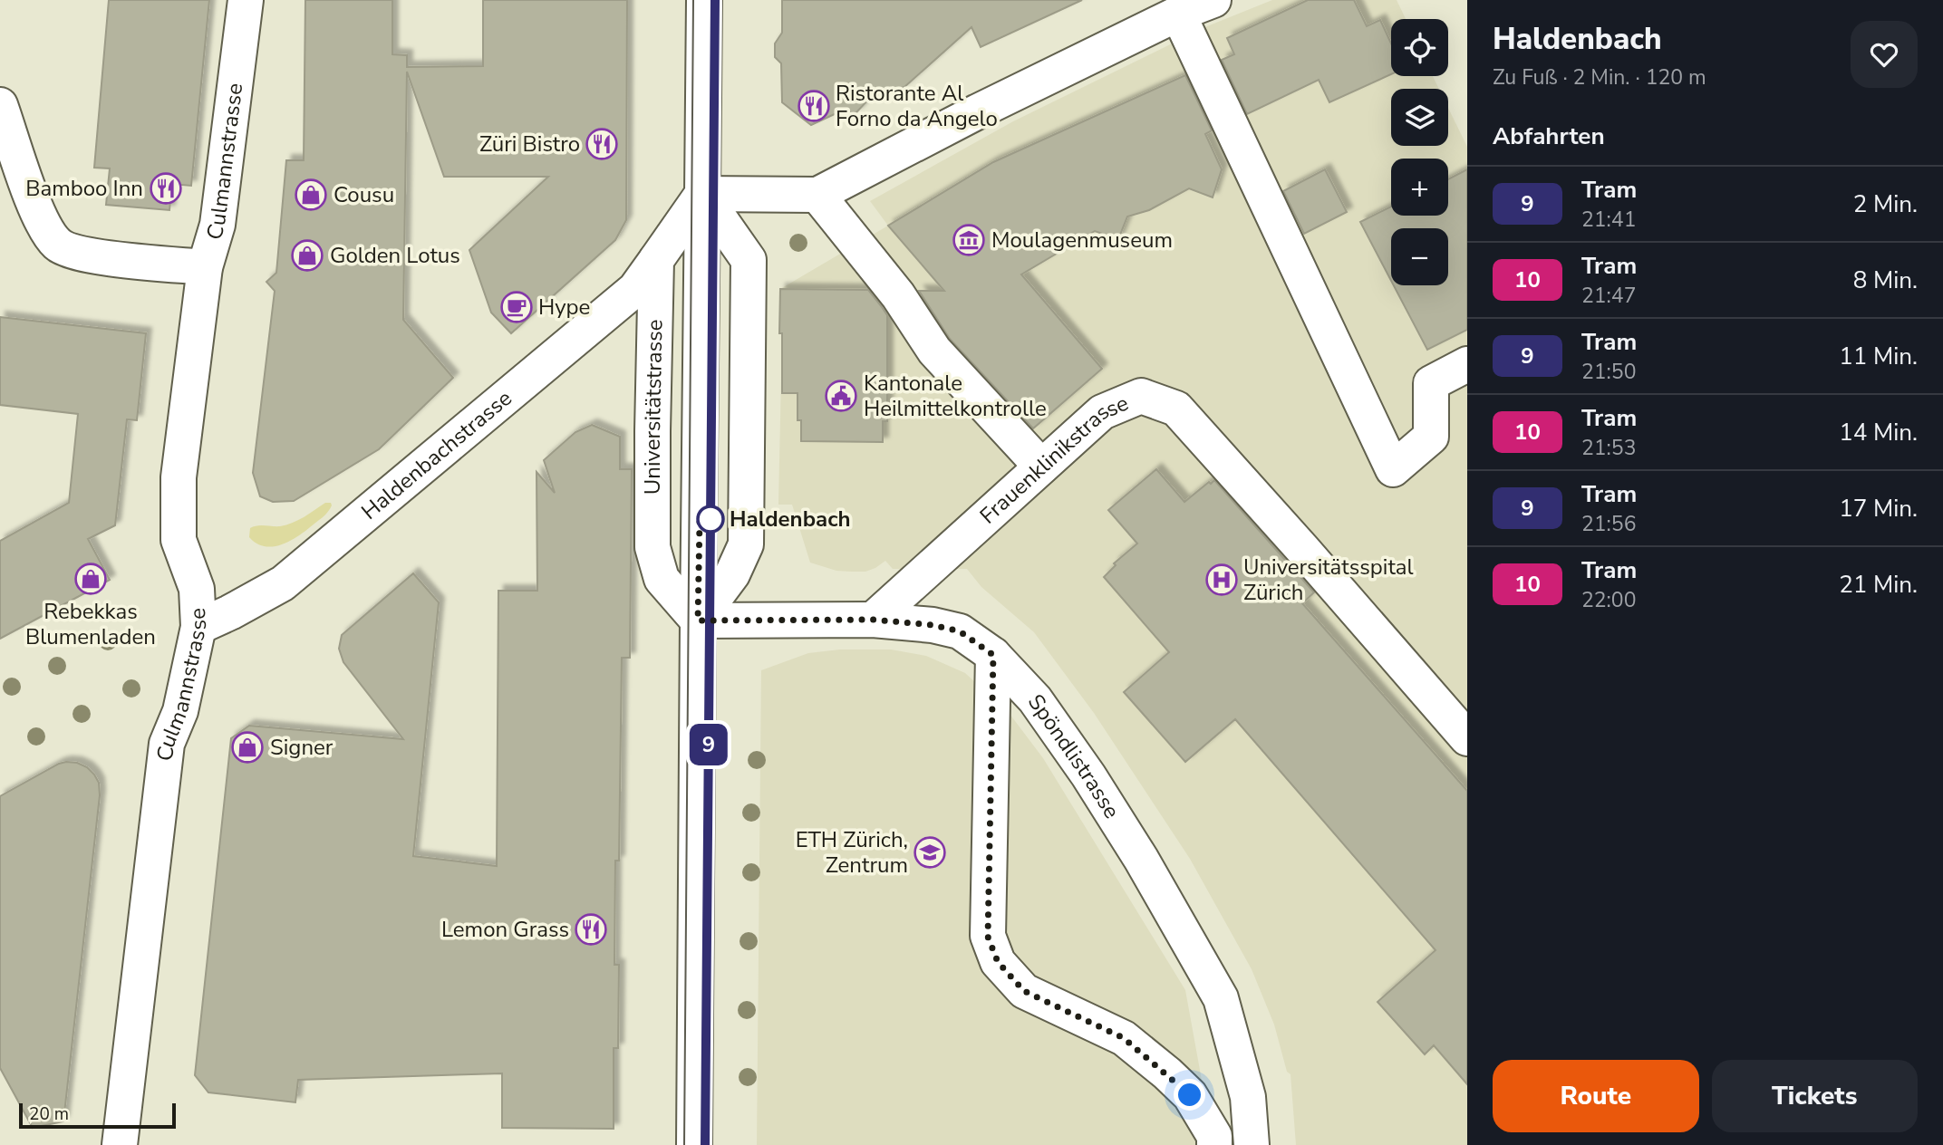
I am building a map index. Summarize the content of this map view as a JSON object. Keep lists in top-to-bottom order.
{
  "streets": {
    "street": [
      "Culmannstrasse",
      "Universitätstrasse",
      "Haldenbachstrasse",
      "Frauenklinikstrasse",
      "Spöndlistrasse"
    ]
  },
  "crossings": [
    ["Culmannstrasse", "Haldenbachstrasse"],
    ["Universitätstrasse", "Haldenbachstrasse"],
    ["Universitätstrasse", "Spöndlistrasse"],
    ["Frauenklinikstrasse", "Spöndlistrasse"]
  ],
  "places": {
    "restaurant": [
      "Ristorante Al Forno da Angelo",
      "Züri Bistro",
      "Bamboo Inn",
      "Lemon Grass"
    ],
    "shop": [
      "Cousu",
      "Golden Lotus",
      "Rebekkas Blumenladen",
      "Signer"
    ],
    "museum": ["Moulagenmuseum"],
    "cafe": ["Hype"],
    "public building": ["Kantonale Heilmittelkontrolle"],
    "other": ["Haldenbach"],
    "hospital": ["Universitätsspital Zürich"],
    "school or university": ["ETH Zürich, Zentrum"]
  },
  "lines": ["tram line 9"],
  "scale_bar": "20 m",
  "page": {
    "on_map": "9",
    "heading": [
      ["Haldenbach", "Zu Fuß · 2 Min. · 120 m"],
      "Abfahrten"
    ],
    "map_buttons": ["+", "−"],
    "list": [
      {
        "mark": "9",
        "name": "Tram",
        "note": "21:41",
        "value": "2 Min."
      },
      {
        "mark": "10",
        "name": "Tram",
        "note": "21:47",
        "value": "8 Min."
      },
      {
        "mark": "9",
        "name": "Tram",
        "note": "21:50",
        "value": "11 Min."
      },
      {
        "mark": "10",
        "name": "Tram",
        "note": "21:53",
        "value": "14 Min."
      },
      {
        "mark": "9",
        "name": "Tram",
        "note": "21:56",
        "value": "17 Min."
      },
      {
        "mark": "10",
        "name": "Tram",
        "note": "22:00",
        "value": "21 Min."
      }
    ],
    "buttons": ["Route", "Tickets"],
    "scale": "20 m"
  }
}
